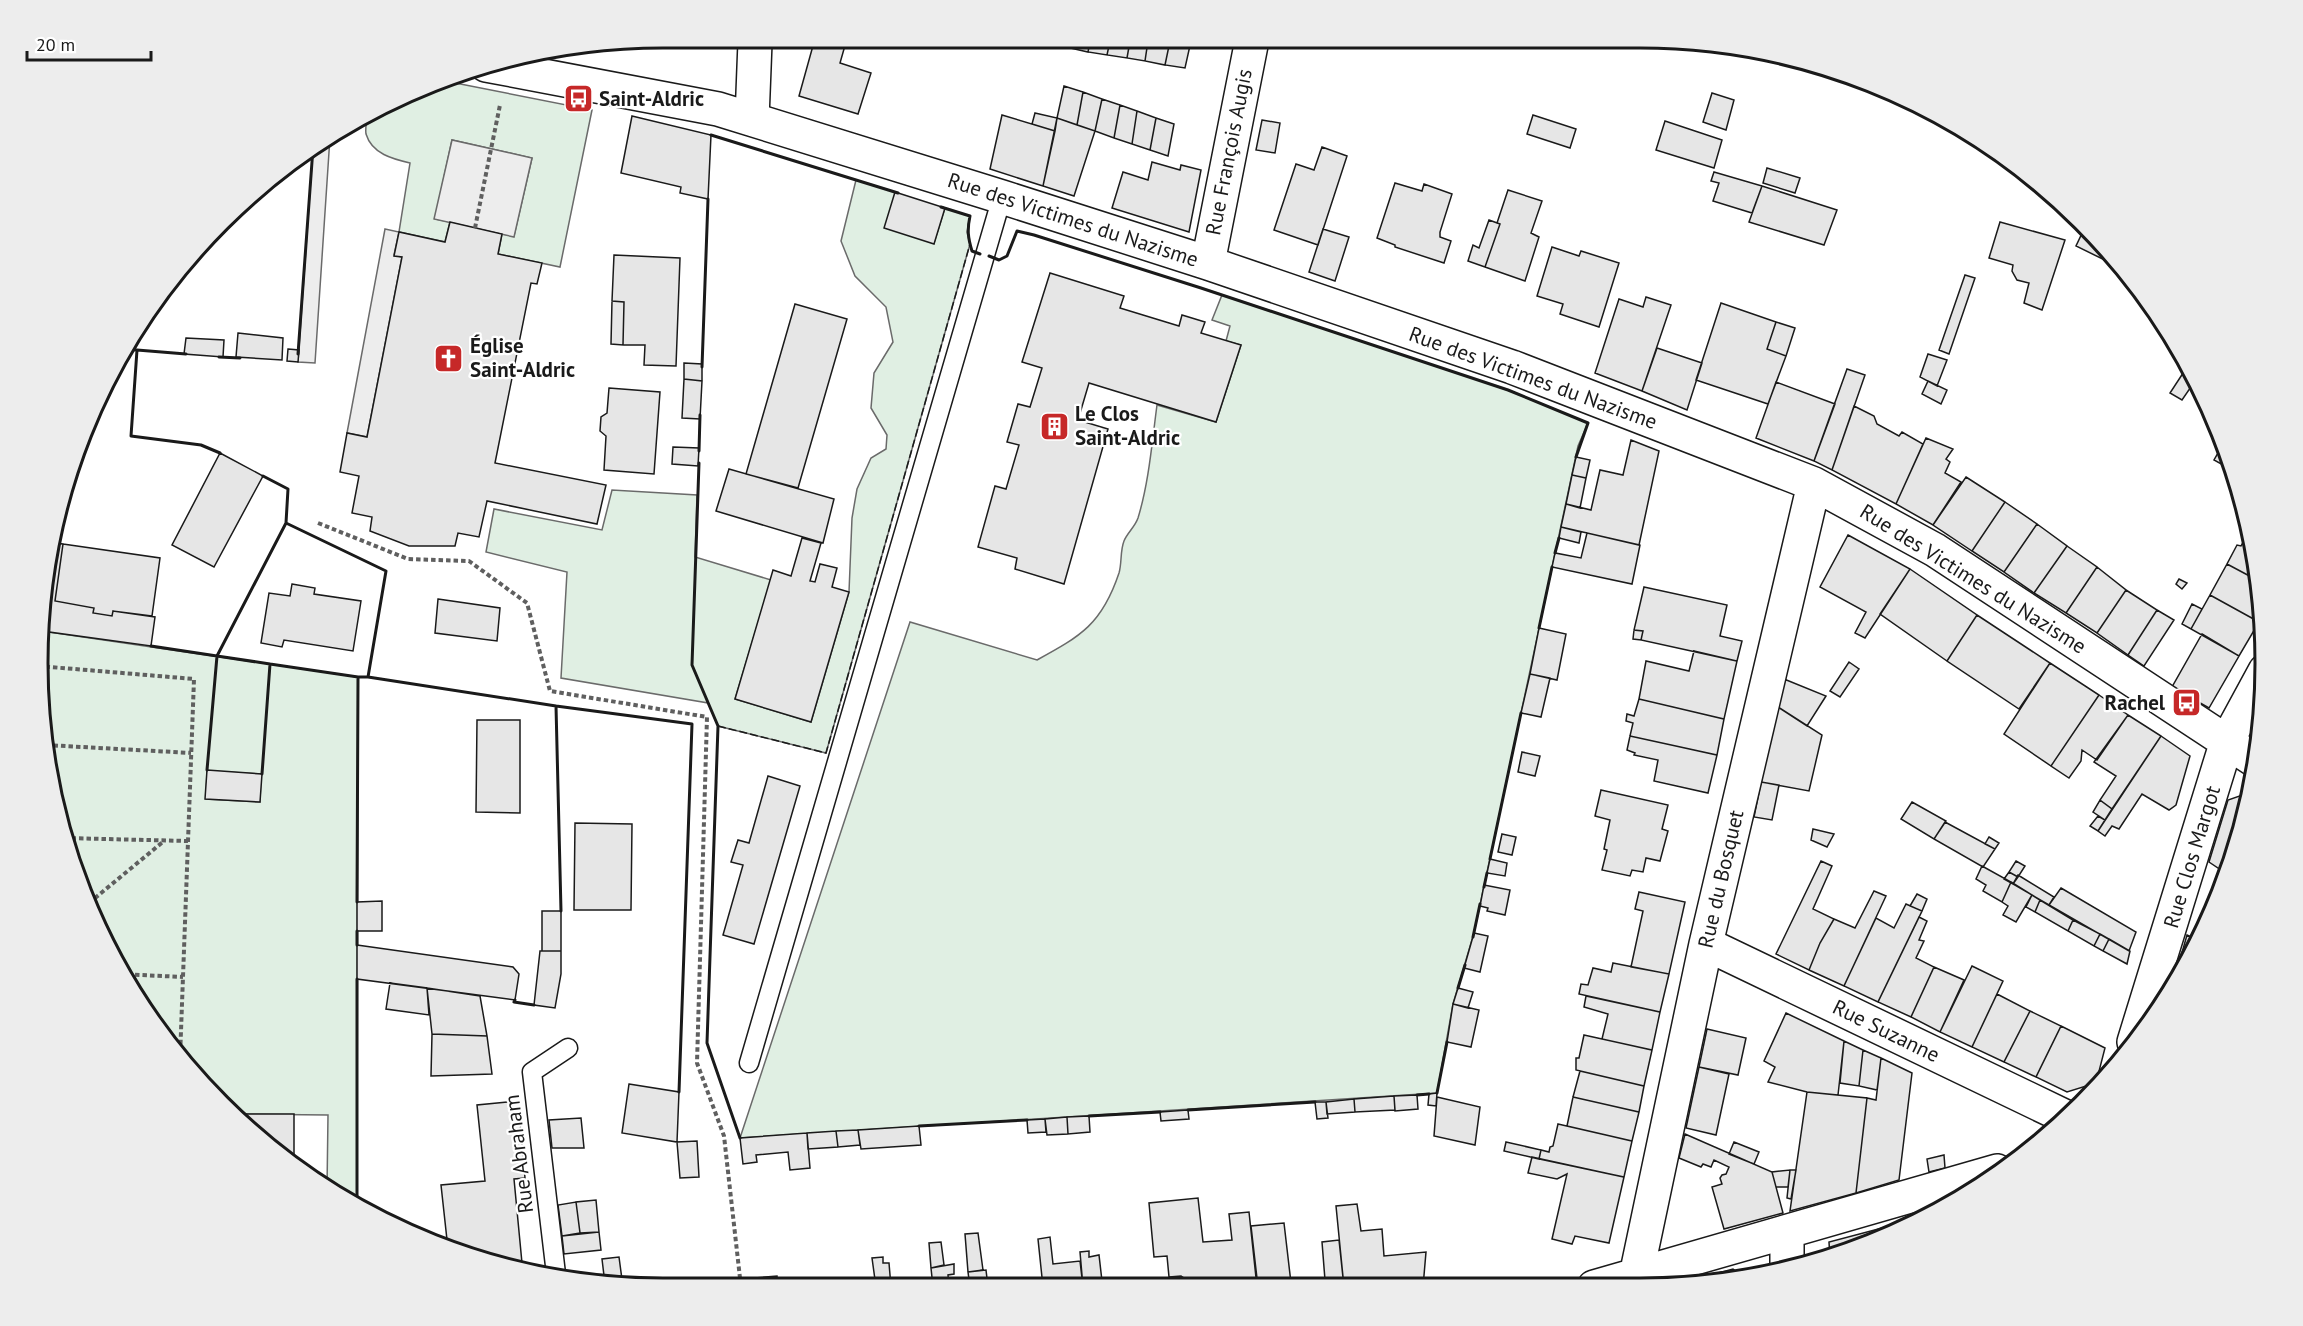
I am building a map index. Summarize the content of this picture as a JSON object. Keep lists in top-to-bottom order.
{
  "streets": {
    "street": [
      "Rue François Augis",
      "Rue des Victimes du Nazisme",
      "Rue Clos Margot",
      "Rue du Bosquet",
      "Rue Suzanne"
    ],
    "lane": ["Rue Abraham"]
  },
  "crossings": [
    ["Rue François Augis", "Rue des Victimes du Nazisme"],
    ["Rue des Victimes du Nazisme", "Rue Clos Margot"],
    ["Rue des Victimes du Nazisme", "Rue du Bosquet"],
    ["Rue du Bosquet", "Rue Suzanne"]
  ],
  "places": {
    "bus stop": ["Saint-Aldric", "Rachel"],
    "church": ["Église Saint-Aldric"],
    "building": ["Le Clos Saint-Aldric"]
  },
  "scale_bar": "20 m"
}
